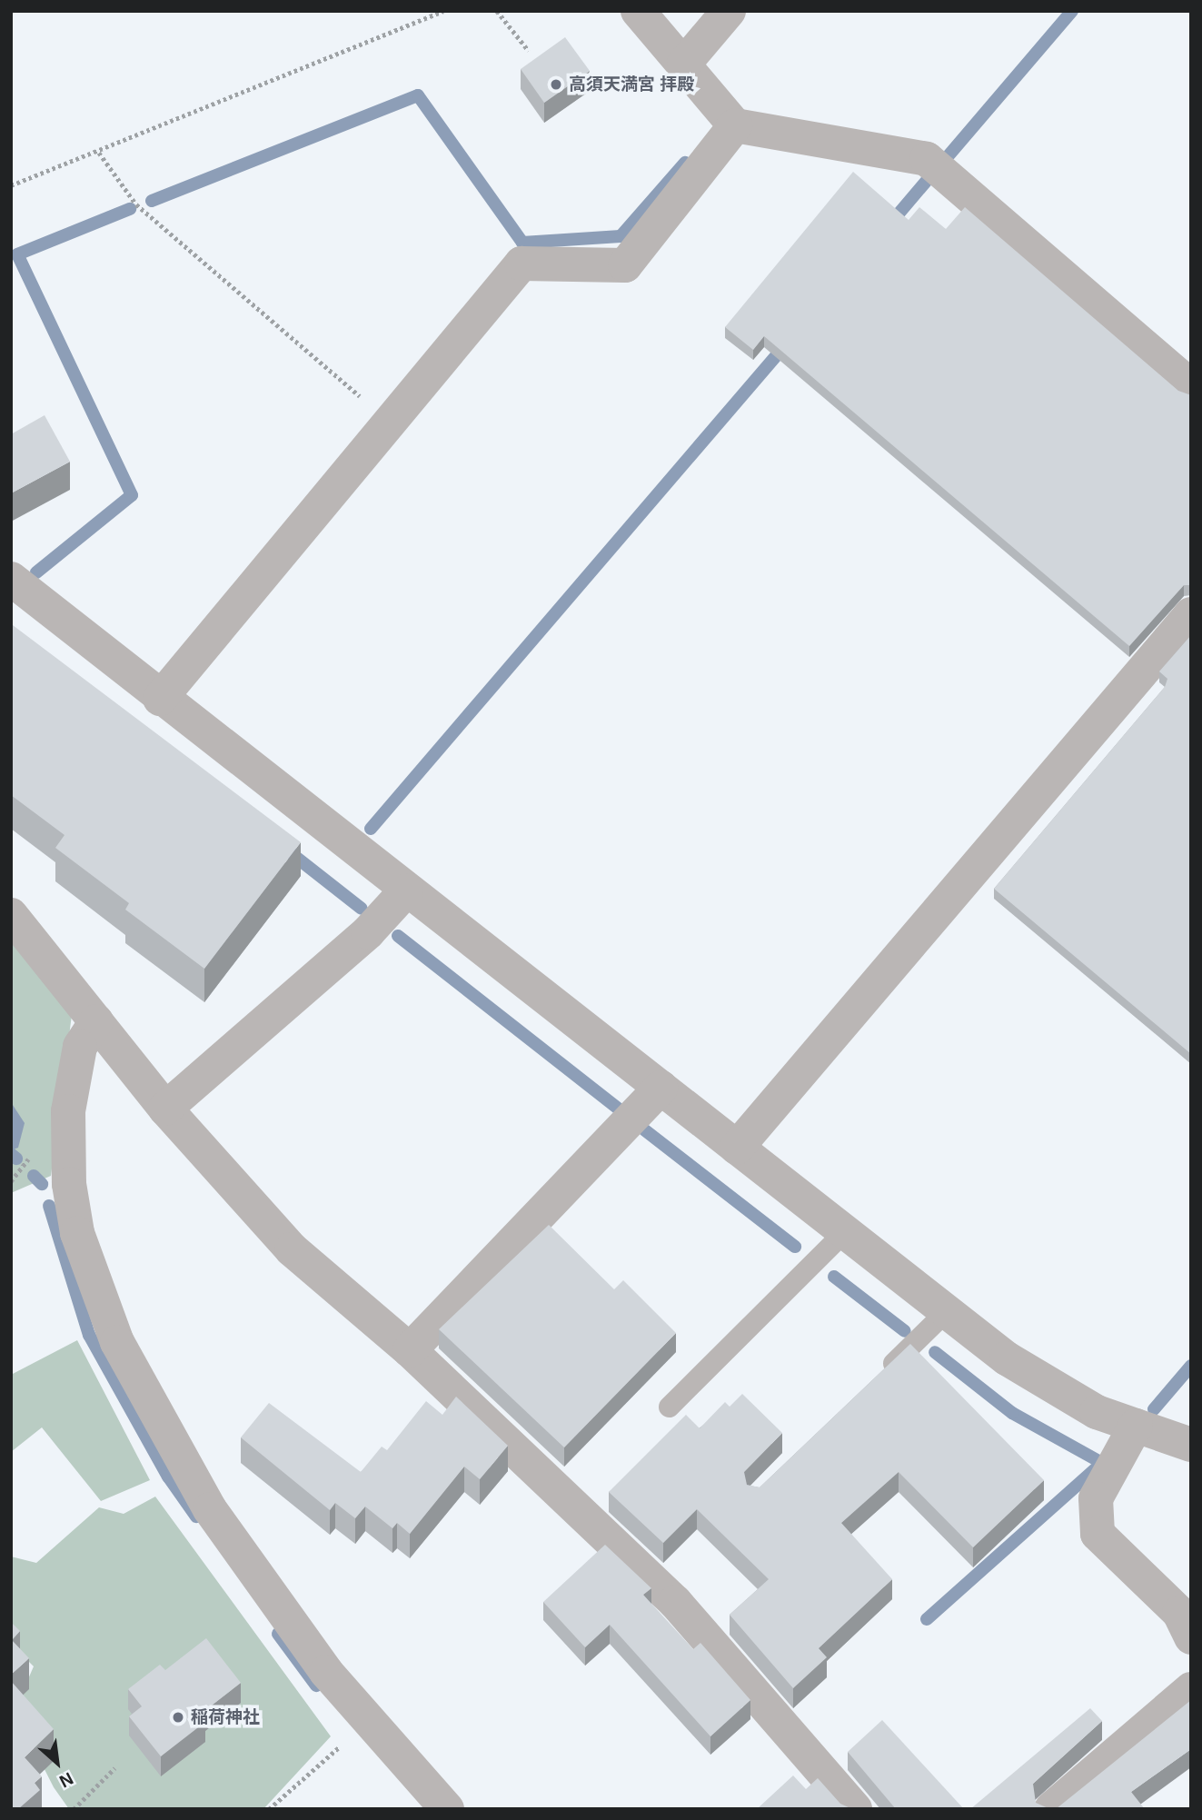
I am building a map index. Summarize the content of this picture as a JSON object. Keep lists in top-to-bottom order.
{
  "places": ["高須天満宮 拝殿", "稲荷神社"],
  "north": "bottom right"
}
